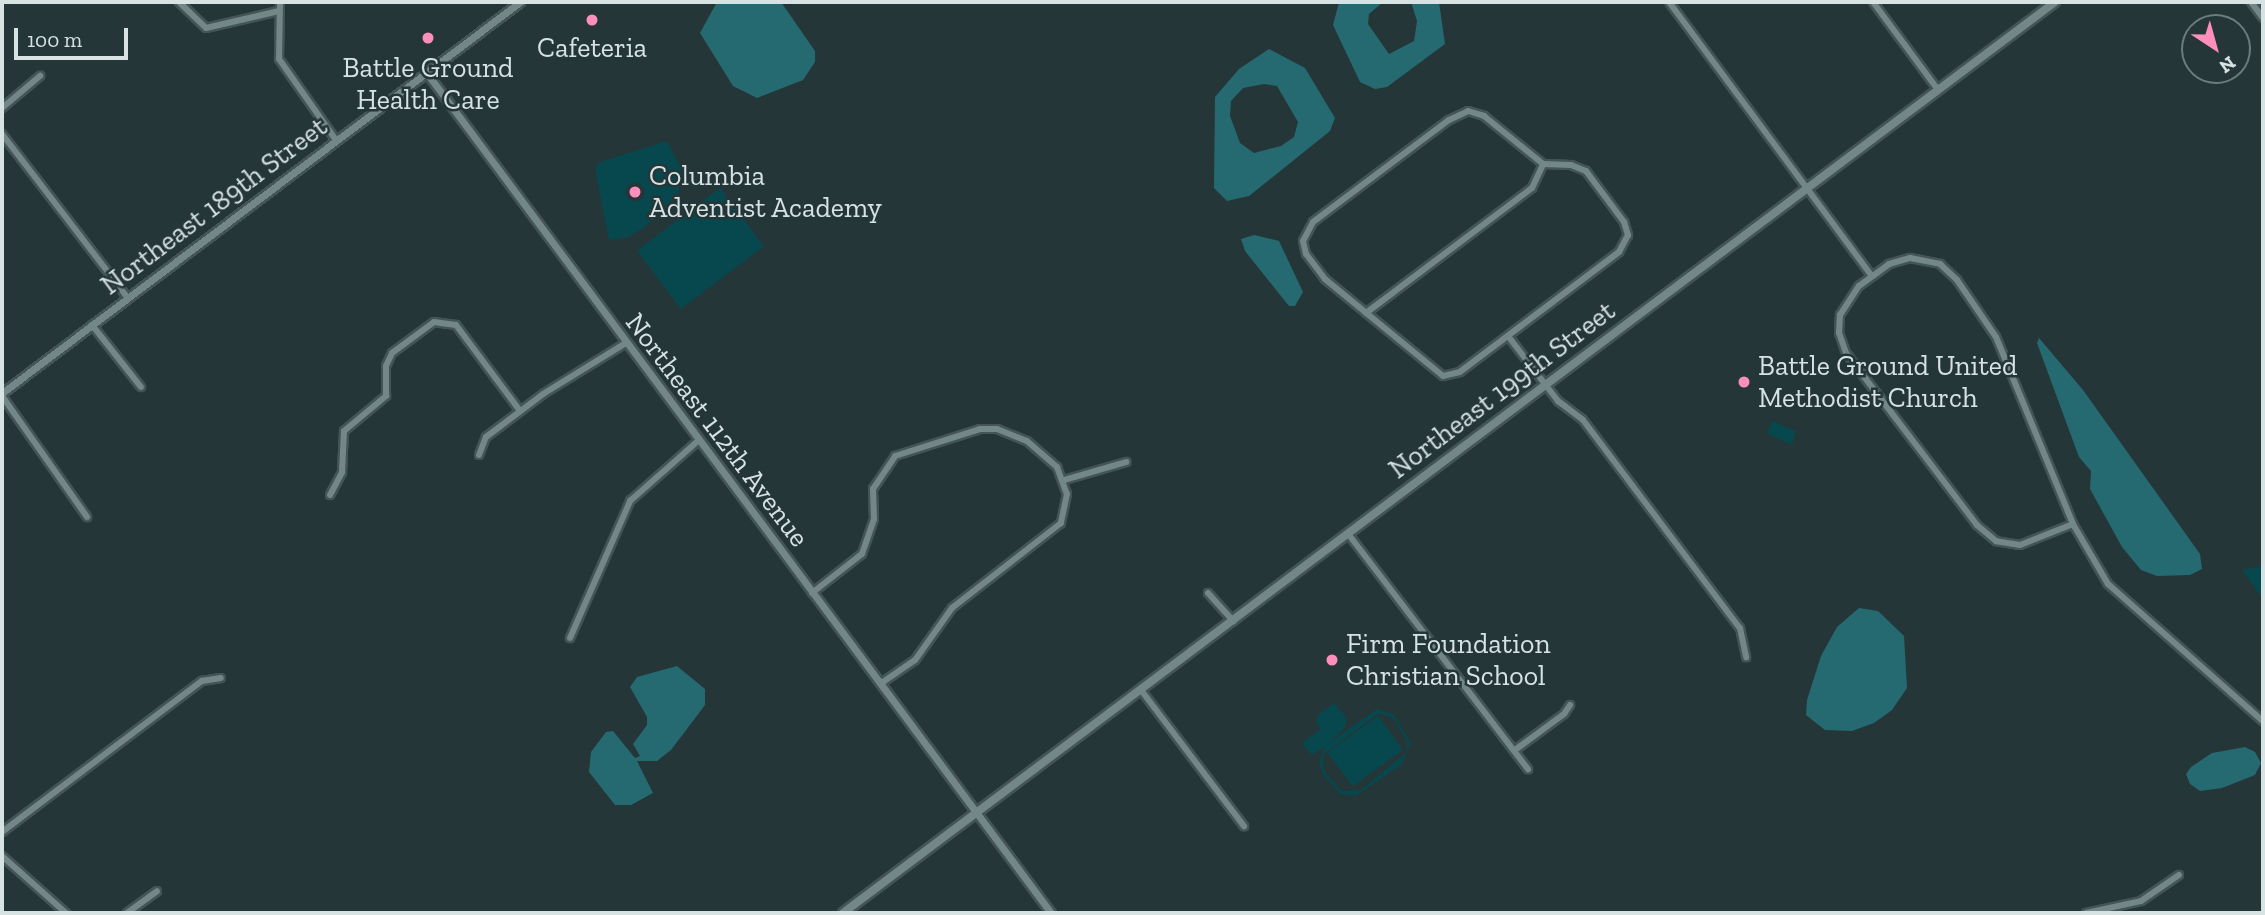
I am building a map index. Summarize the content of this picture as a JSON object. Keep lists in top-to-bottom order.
{
  "streets": {
    "main road": ["Northeast 199th Street"],
    "street": ["Northeast 189th Street", "Northeast 112th Avenue"]
  },
  "crossings": [
    ["Northeast 189th Street", "Northeast 112th Avenue"],
    ["Northeast 199th Street", "Northeast 112th Avenue"]
  ],
  "places": [
    "Cafeteria",
    "Battle Ground Health Care",
    "Columbia Adventist Academy",
    "Battle Ground United Methodist Church",
    "Firm Foundation Christian School"
  ],
  "scale_bar": "100 m",
  "north": "bottom right"
}
